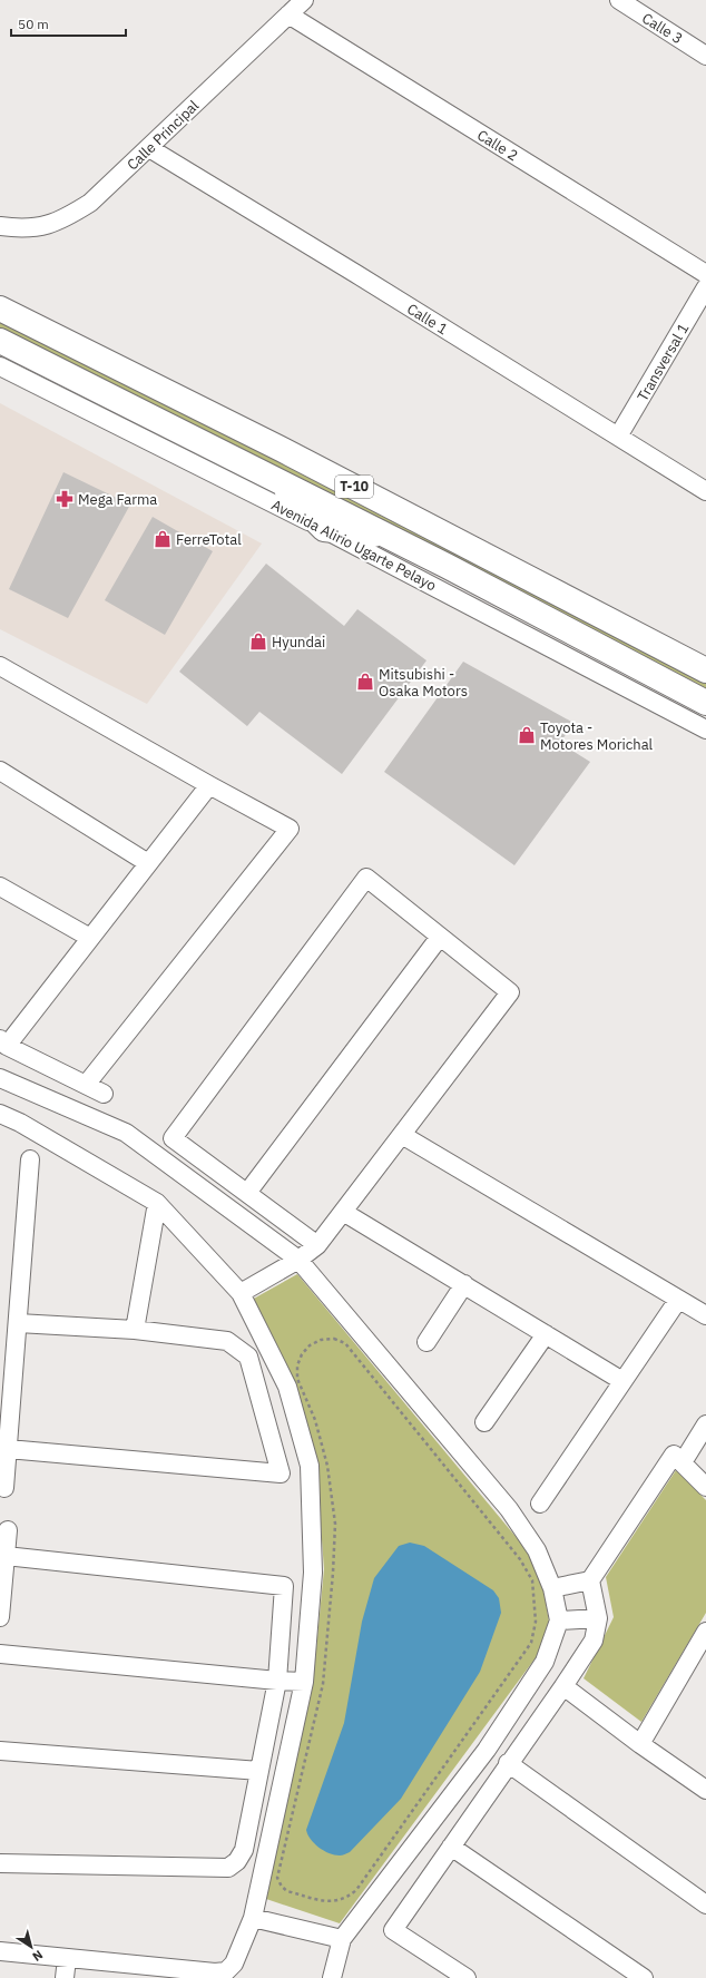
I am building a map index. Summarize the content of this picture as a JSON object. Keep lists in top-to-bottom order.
{
  "streets": {
    "highway": ["T-10", "Avenida Alirio Ugarte Pelayo"],
    "street": [
      "Calle 3",
      "Calle Principal",
      "Calle 2",
      "Calle 1",
      "Transversal 1"
    ]
  },
  "crossings": [
    ["Calle Principal", "Calle 2"],
    ["Calle Principal", "Calle 1"],
    ["Calle 1", "Transversal 1"]
  ],
  "places": {
    "pharmacy": ["Mega Farma"],
    "shop": [
      "FerreTotal",
      "Hyundai",
      "Mitsubishi - Osaka Motors",
      "Toyota - Motores Morichal"
    ]
  },
  "scale_bar": "50 m",
  "north": "bottom right"
}
